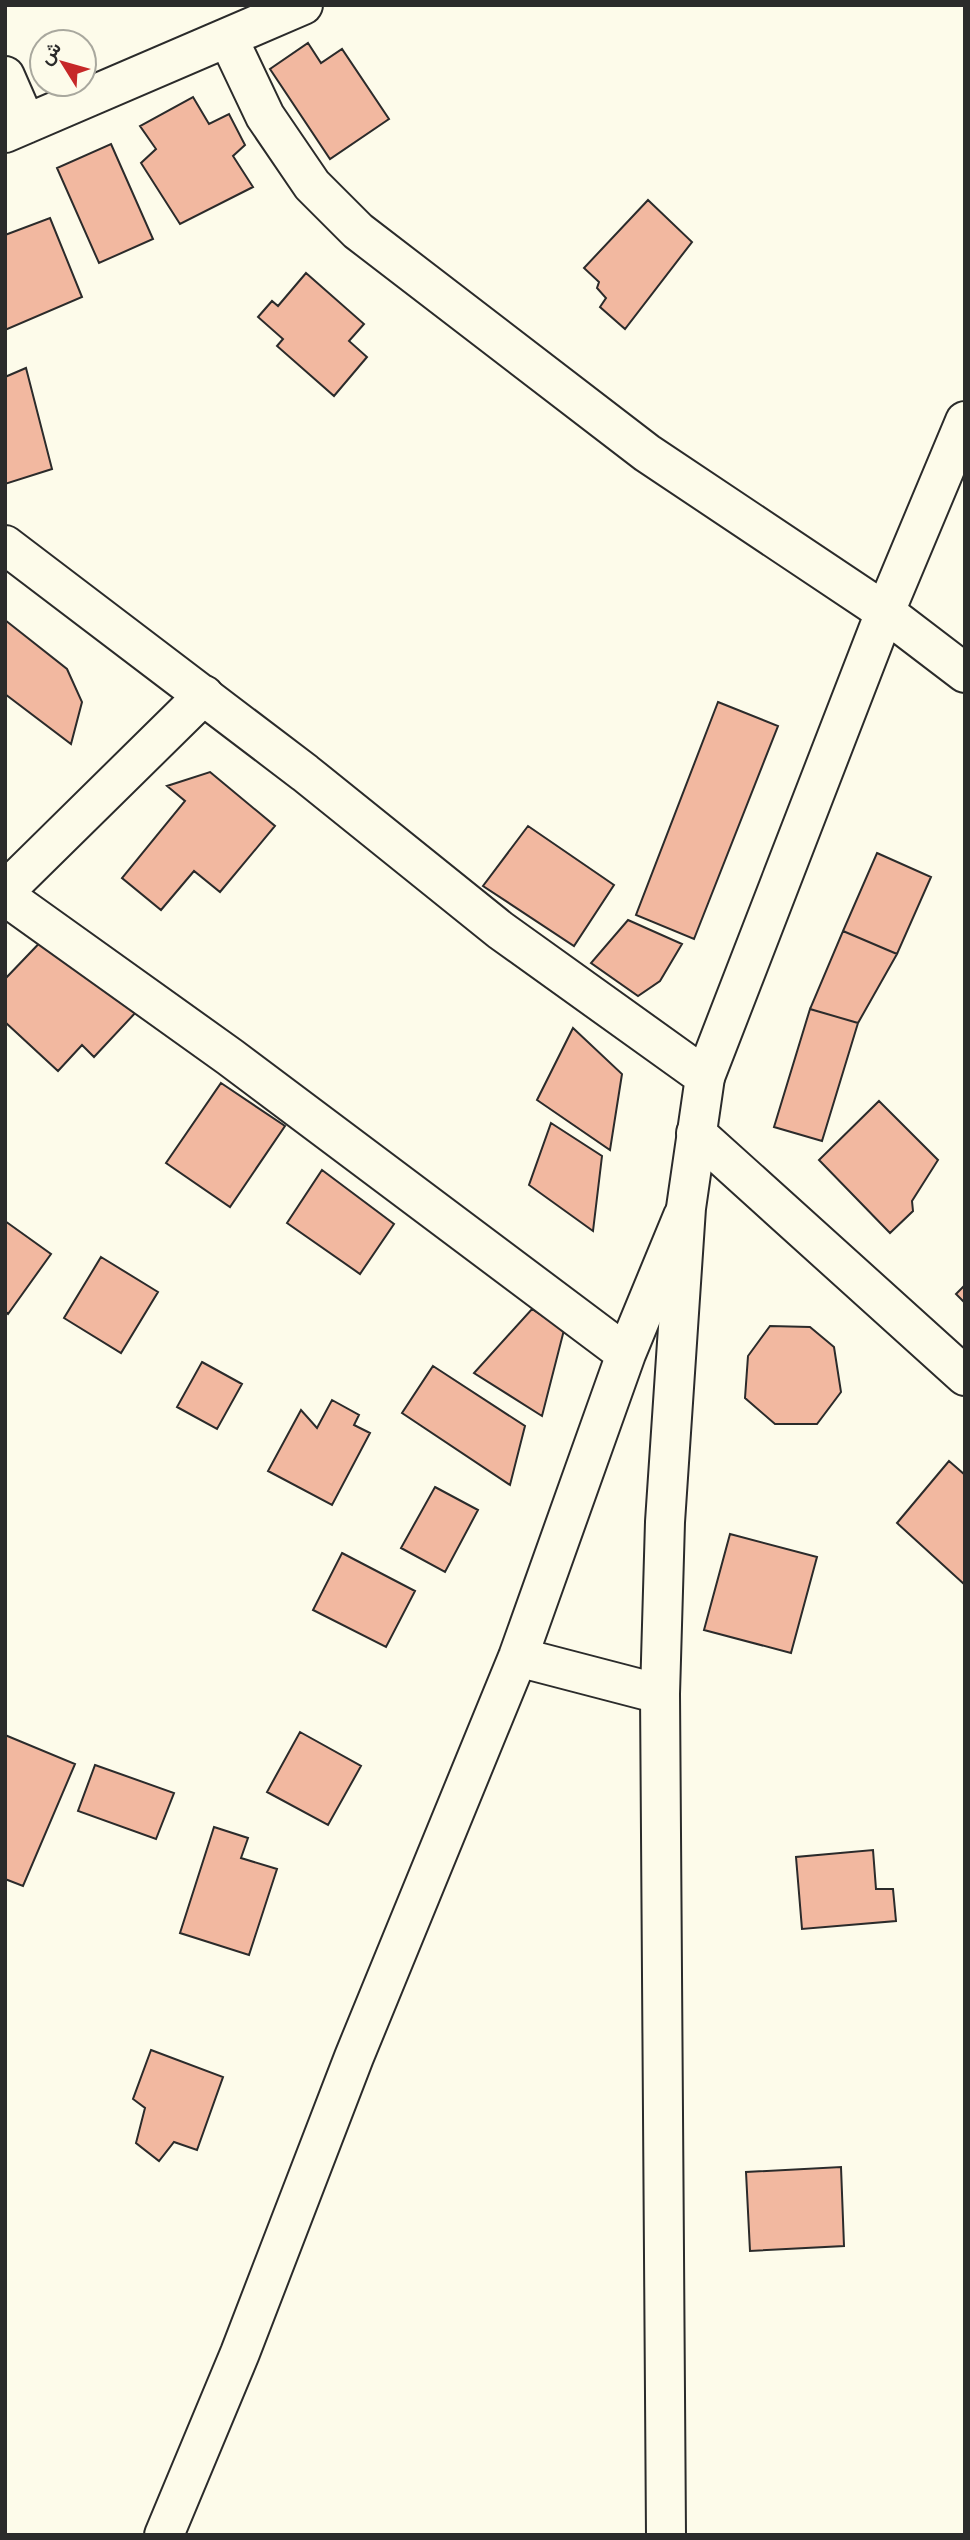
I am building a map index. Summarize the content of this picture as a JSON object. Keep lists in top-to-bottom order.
{
  "north": "top left"
}
